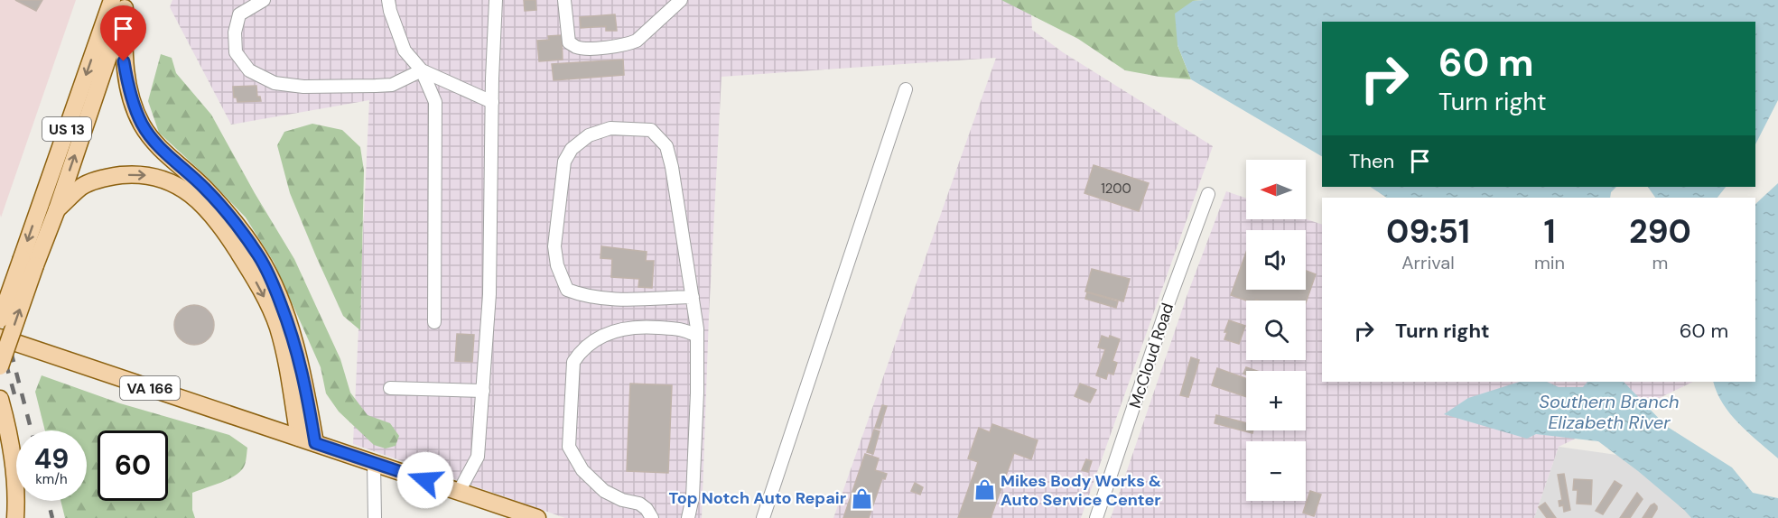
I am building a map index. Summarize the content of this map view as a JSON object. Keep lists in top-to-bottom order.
{
  "streets": {
    "main road": ["US 13", "VA 166"],
    "street": ["McCloud Road"]
  },
  "water": ["Southern Branch Elizabeth River"],
  "places": {
    "shop": ["Mikes Body Works & Auto Service Center", "Top Notch Auto Repair"]
  },
  "house_numbers": ["1200"],
  "north": "left",
  "page": {
    "turn": ["60 m", "Turn right"],
    "then": "Then",
    "map_buttons": ["+", "−"],
    "eta": [
      "09:51",
      "Arrival",
      "1",
      "min",
      "290",
      "m"
    ],
    "list": [
      {
        "name": "Turn right",
        "value": "60 m"
      }
    ],
    "speed": "49 km/h",
    "limit": "60"
  }
}
